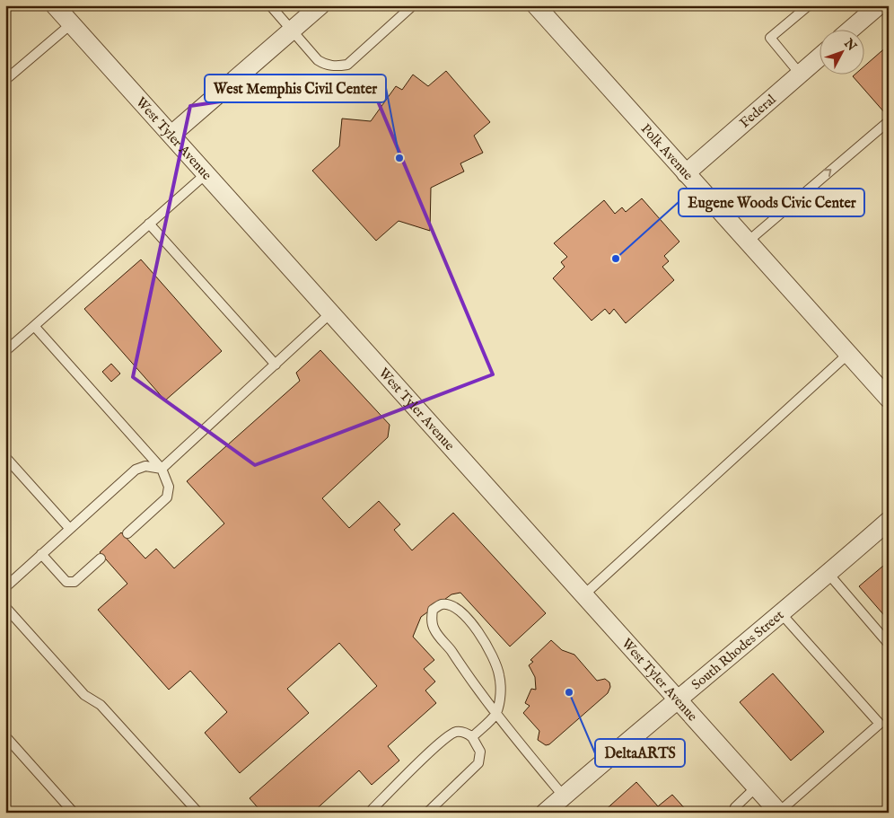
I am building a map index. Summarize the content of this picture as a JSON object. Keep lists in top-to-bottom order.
{
  "streets": {
    "street": [
      "Federal",
      "West Tyler Avenue",
      "Polk Avenue",
      "South Rhodes Street"
    ]
  },
  "crossings": [
    ["Federal", "Polk Avenue"],
    ["West Tyler Avenue", "South Rhodes Street"]
  ],
  "places": ["West Memphis Civil Center", "Eugene Woods Civic Center", "DeltaARTS"],
  "north": "top right"
}
